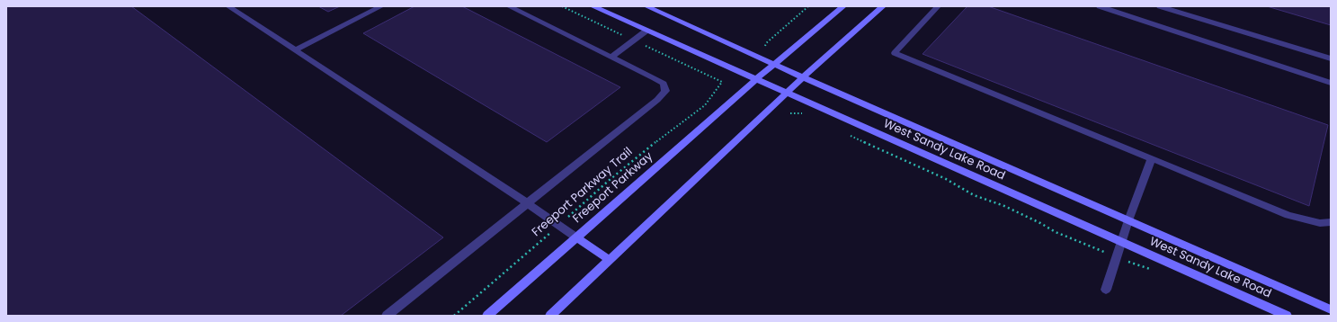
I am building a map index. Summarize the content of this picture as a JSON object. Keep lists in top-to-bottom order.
{
  "streets": {
    "main road": ["West Sandy Lake Road", "Freeport Parkway"],
    "path": ["Freeport Parkway Trail"]
  },
  "crossings": [
    ["West Sandy Lake Road", "Freeport Parkway"]
  ]
}
